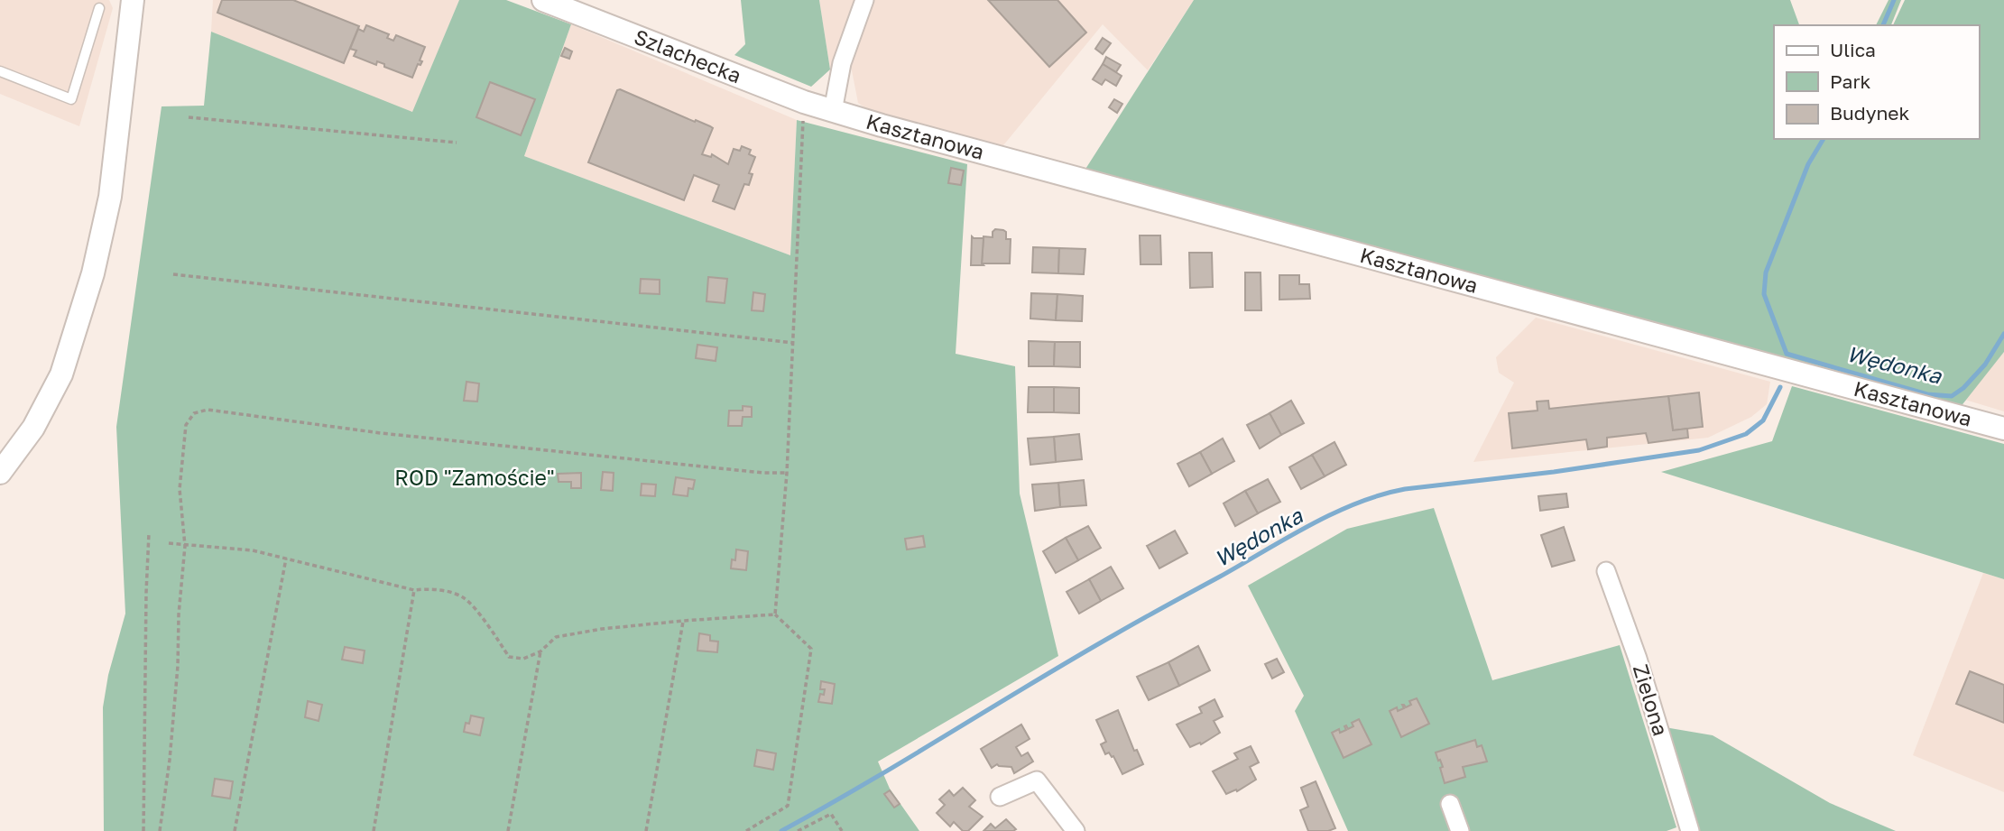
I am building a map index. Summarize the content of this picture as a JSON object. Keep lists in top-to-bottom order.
{
  "streets": {
    "street": ["Szlachecka", "Kasztanowa", "Zielona"]
  },
  "crossings": [
    ["Szlachecka", "Kasztanowa"]
  ],
  "water": ["Wędonka"],
  "parks": ["ROD \"Zamoście\""],
  "legend": ["Ulica", "Park", "Budynek"]
}
